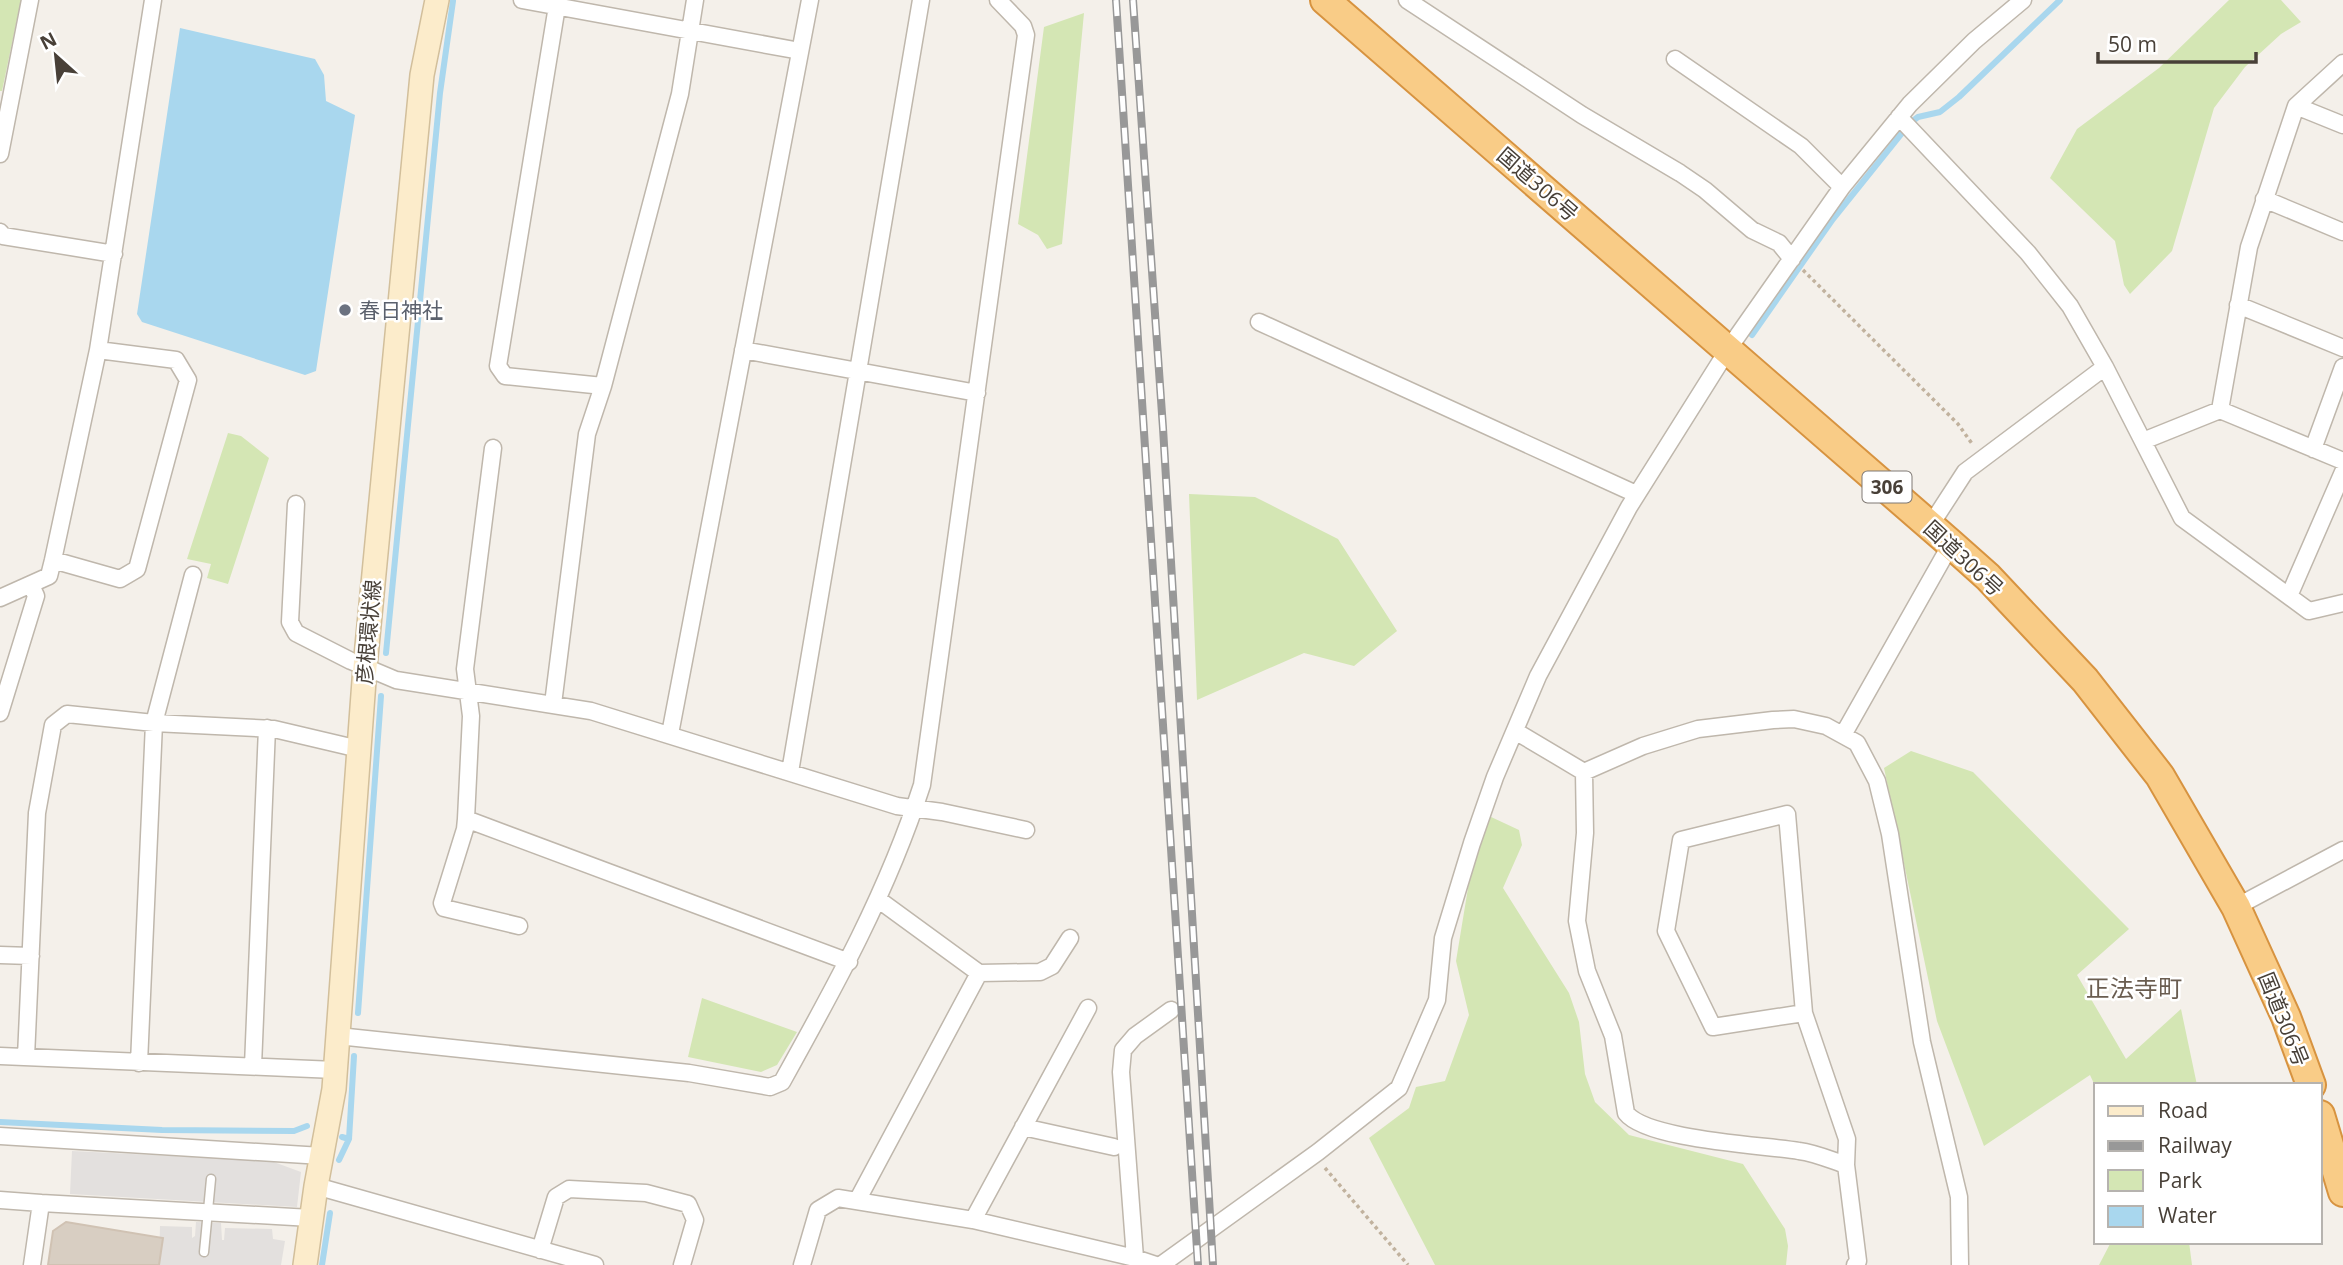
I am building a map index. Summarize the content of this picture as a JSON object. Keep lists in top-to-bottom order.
{
  "streets": {
    "highway": ["国道306号", "306"],
    "main road": ["彦根環状線"]
  },
  "districts": ["正法寺町"],
  "places": ["春日神社"],
  "legend": [
    "Road",
    "Railway",
    "Park",
    "Water"
  ],
  "scale_bar": "50 m",
  "north": "top left"
}
